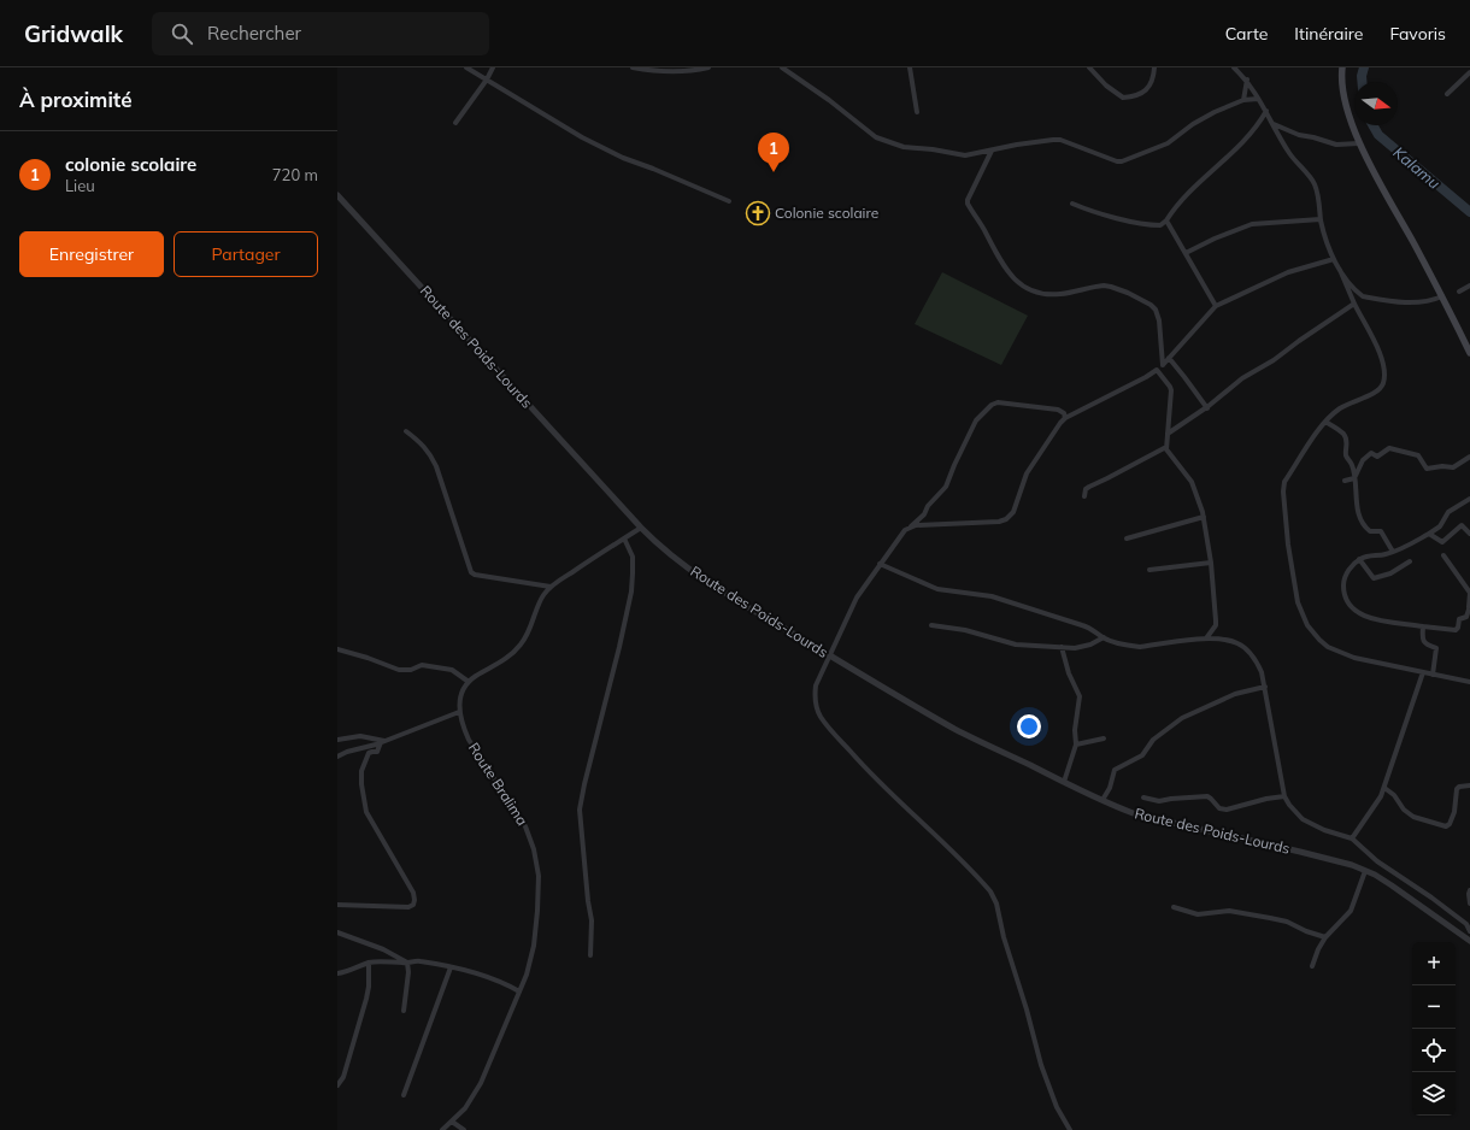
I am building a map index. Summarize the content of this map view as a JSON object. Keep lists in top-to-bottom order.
{
  "streets": {
    "street": ["Route des Poids-Lourds", "Route Bralima"]
  },
  "water": ["Kalamu"],
  "places": {
    "church": ["Colonie scolaire"]
  },
  "north": "right",
  "page": {
    "header": "Gridwalk",
    "search": "Rechercher",
    "nav": ["Carte", "Itinéraire", "Favoris"],
    "heading": "À proximité",
    "list": [
      {
        "mark": "1",
        "name": "colonie scolaire",
        "note": "Lieu",
        "value": "720 m"
      }
    ],
    "pins": "1",
    "buttons": ["Enregistrer", "Partager"],
    "map_buttons": ["+", "−"]
  }
}
